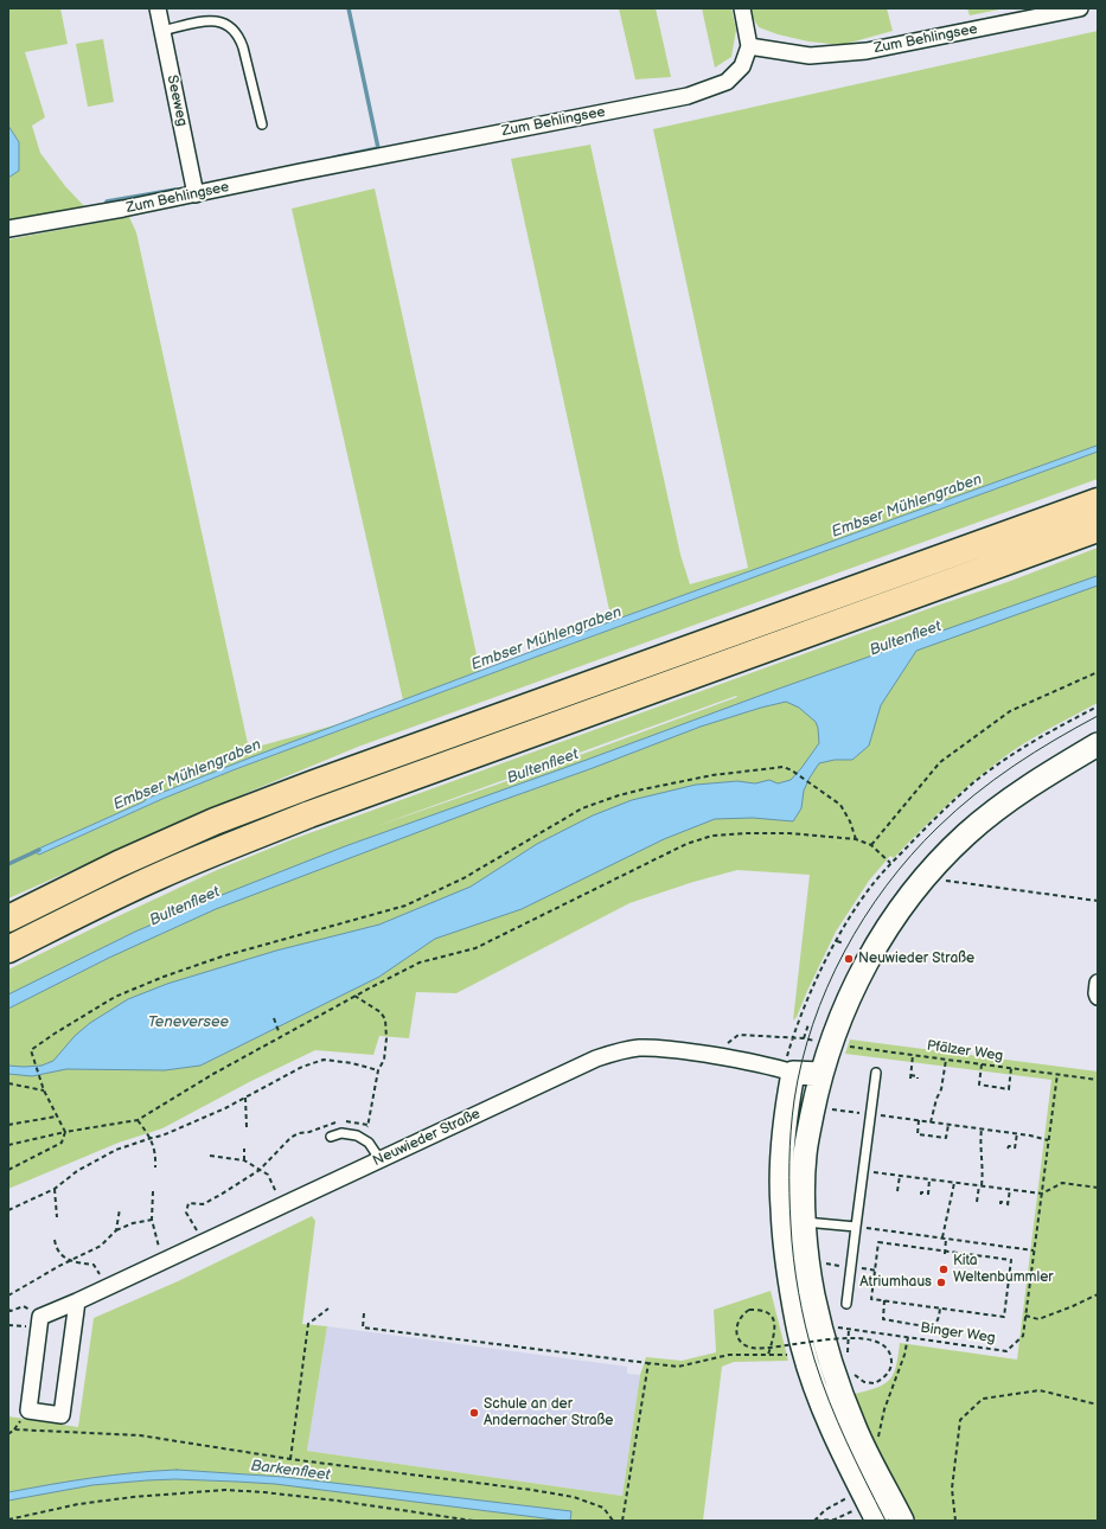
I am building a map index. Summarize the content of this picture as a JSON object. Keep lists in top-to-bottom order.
{
  "streets": {
    "street": ["Zum Behlingsee", "Seeweg", "Neuwieder Straße"],
    "path": ["Pfälzer Weg", "Binger Weg"]
  },
  "crossings": [
    ["Zum Behlingsee", "Seeweg"],
    ["Pfälzer Weg", "Neuwieder Straße"],
    ["Pfälzer Weg", "Binger Weg"]
  ],
  "water": [
    "Embser Mühlengraben",
    "Bultenfleet",
    "Teneversee",
    "Barkenfleet"
  ],
  "places": [
    "Neuwieder Straße",
    "Kita Weltenbummler",
    "Atriumhaus",
    "Schule an der Andernacher Straße"
  ]
}
